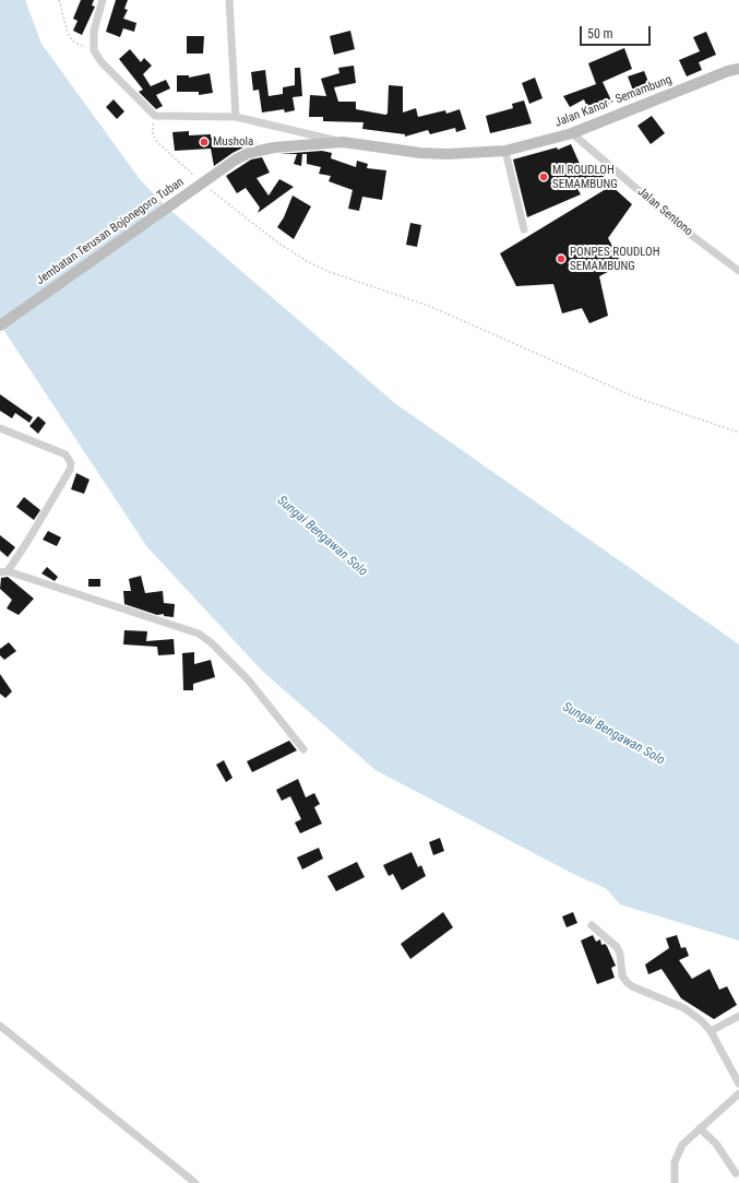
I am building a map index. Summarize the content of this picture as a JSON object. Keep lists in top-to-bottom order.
{
  "streets": {
    "street": ["Jalan Kanor - Semambung", "Jalan Sentono", "Jembatan Terusan Bojonegoro Tuban"]
  },
  "crossings": [
    ["Jalan Kanor - Semambung", "Jalan Sentono"],
    ["Jalan Kanor - Semambung", "Jembatan Terusan Bojonegoro Tuban"]
  ],
  "water": ["Sungai Bengawan Solo"],
  "places": ["Mushola", "MI ROUDLOH SEMAMBUNG", "PONPES ROUDLOH SEMAMBUNG"],
  "scale_bar": "50 m"
}
